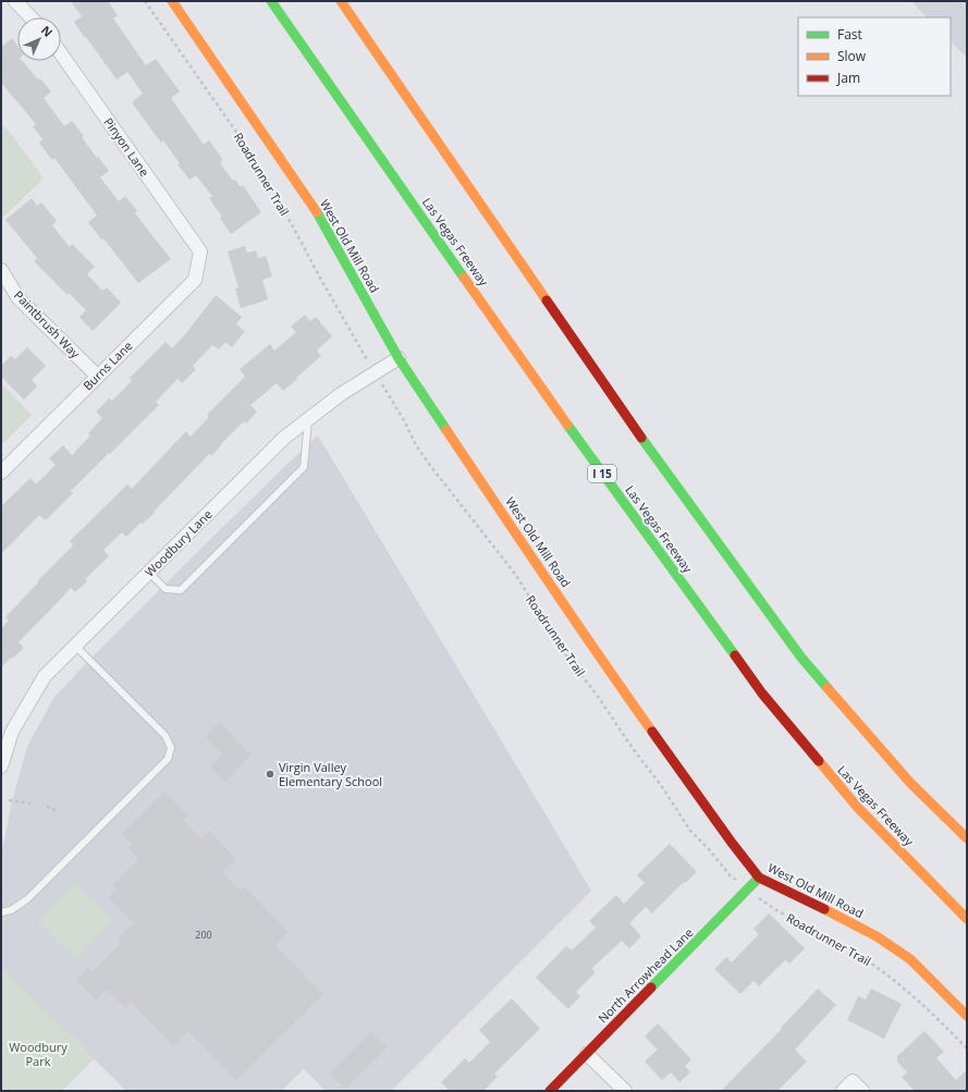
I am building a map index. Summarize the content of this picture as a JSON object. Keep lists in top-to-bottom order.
{
  "streets": {
    "main road": [
      "Las Vegas Freeway",
      "West Old Mill Road",
      "I 15",
      "North Arrowhead Lane"
    ],
    "street": [
      "Pinyon Lane",
      "Paintbrush Way",
      "Burns Lane",
      "Woodbury Lane"
    ],
    "path": ["Roadrunner Trail"]
  },
  "crossings": [
    ["Pinyon Lane", "Burns Lane"],
    ["West Old Mill Road", "Woodbury Lane"],
    ["West Old Mill Road", "North Arrowhead Lane"],
    ["Paintbrush Way", "Burns Lane"]
  ],
  "parks": ["Woodbury Park"],
  "places": ["Virgin Valley Elementary School"],
  "house_numbers": ["200"],
  "legend": ["Fast", "Slow", "Jam"],
  "north": "top right"
}
